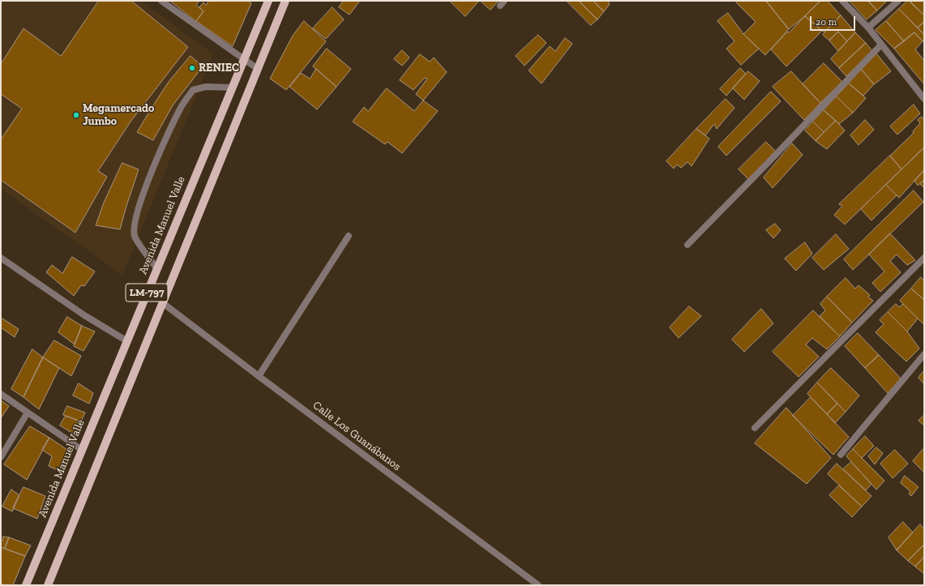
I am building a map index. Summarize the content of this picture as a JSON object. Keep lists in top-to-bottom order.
{
  "streets": {
    "main road": ["Avenida Manuel Valle", "LM-797"],
    "street": ["Calle Los Guanábanos"]
  },
  "crossings": [
    ["LM-797", "Calle Los Guanábanos"]
  ],
  "places": ["RENIEC", "Megamercado Jumbo"],
  "scale_bar": "20 m"
}
